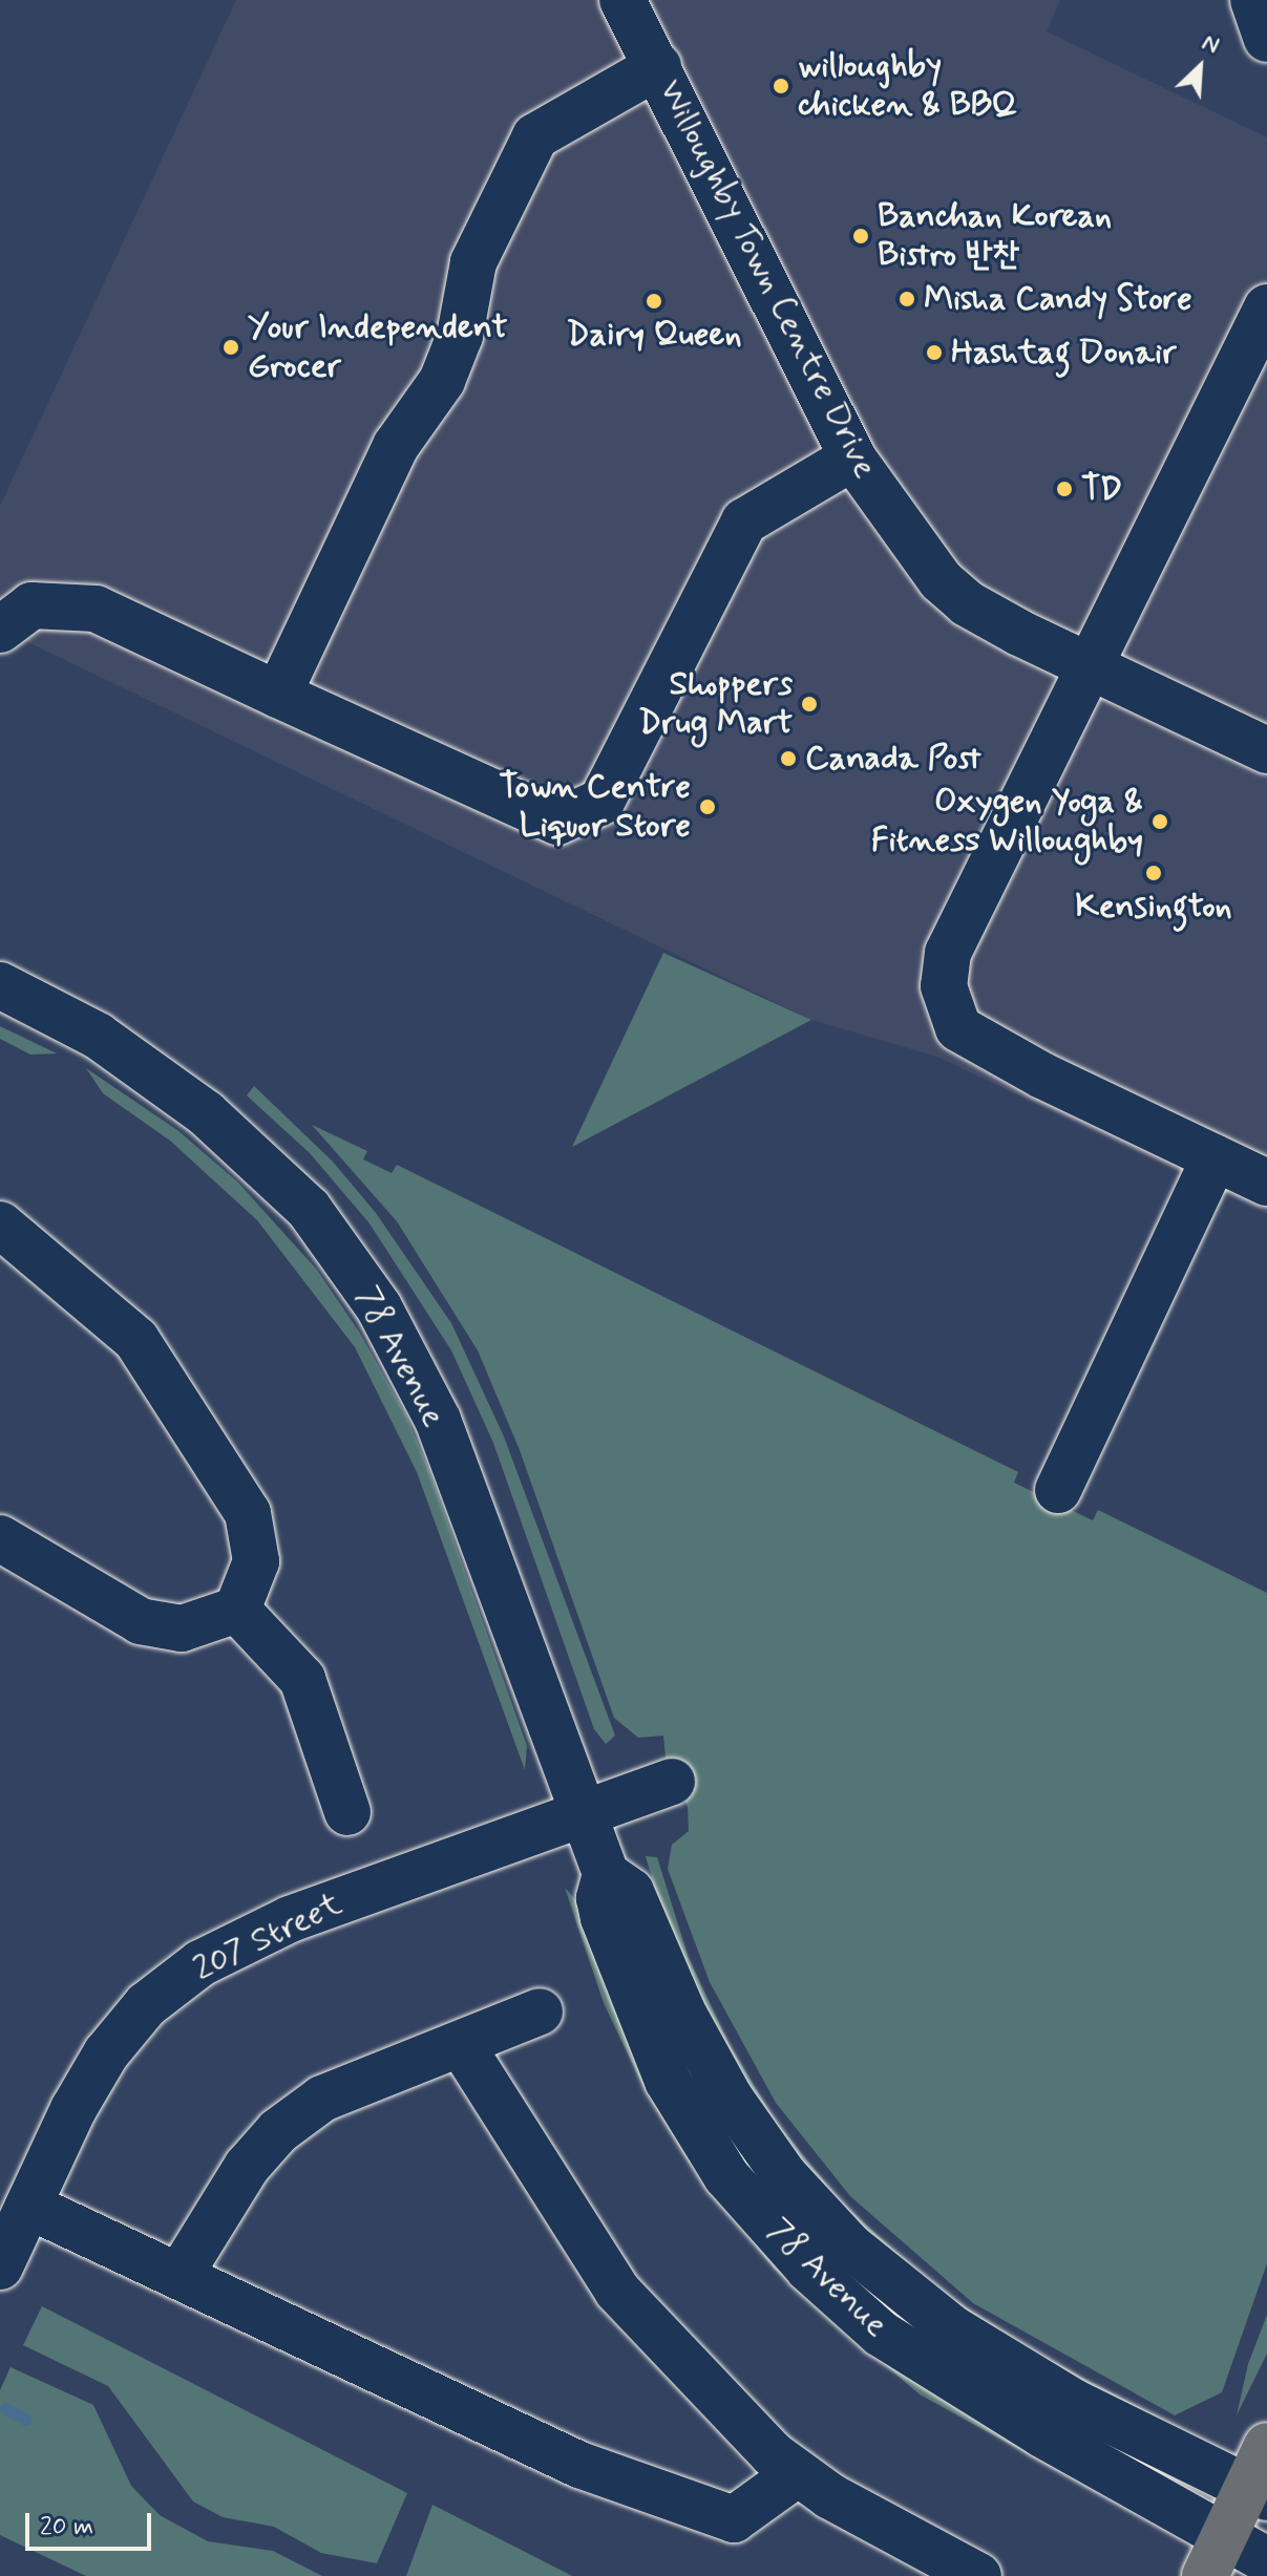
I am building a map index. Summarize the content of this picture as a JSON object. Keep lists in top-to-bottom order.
{
  "streets": {
    "street": ["Willoughby Town Centre Drive", "78 Avenue", "207 Street"]
  },
  "crossings": [
    ["78 Avenue", "207 Street"]
  ],
  "places": [
    "willoughby chicken & BBQ",
    "Banchan Korean Bistro 반찬",
    "Misha Candy Store",
    "Dairy Queen",
    "Your Independent Grocer",
    "Hashtag Donair",
    "TD",
    "Shoppers Drug Mart",
    "Canada Post",
    "Town Centre Liquor Store",
    "Oxygen Yoga & Fitness Willoughby",
    "Kensington"
  ],
  "scale_bar": "20 m",
  "north": "top right"
}
